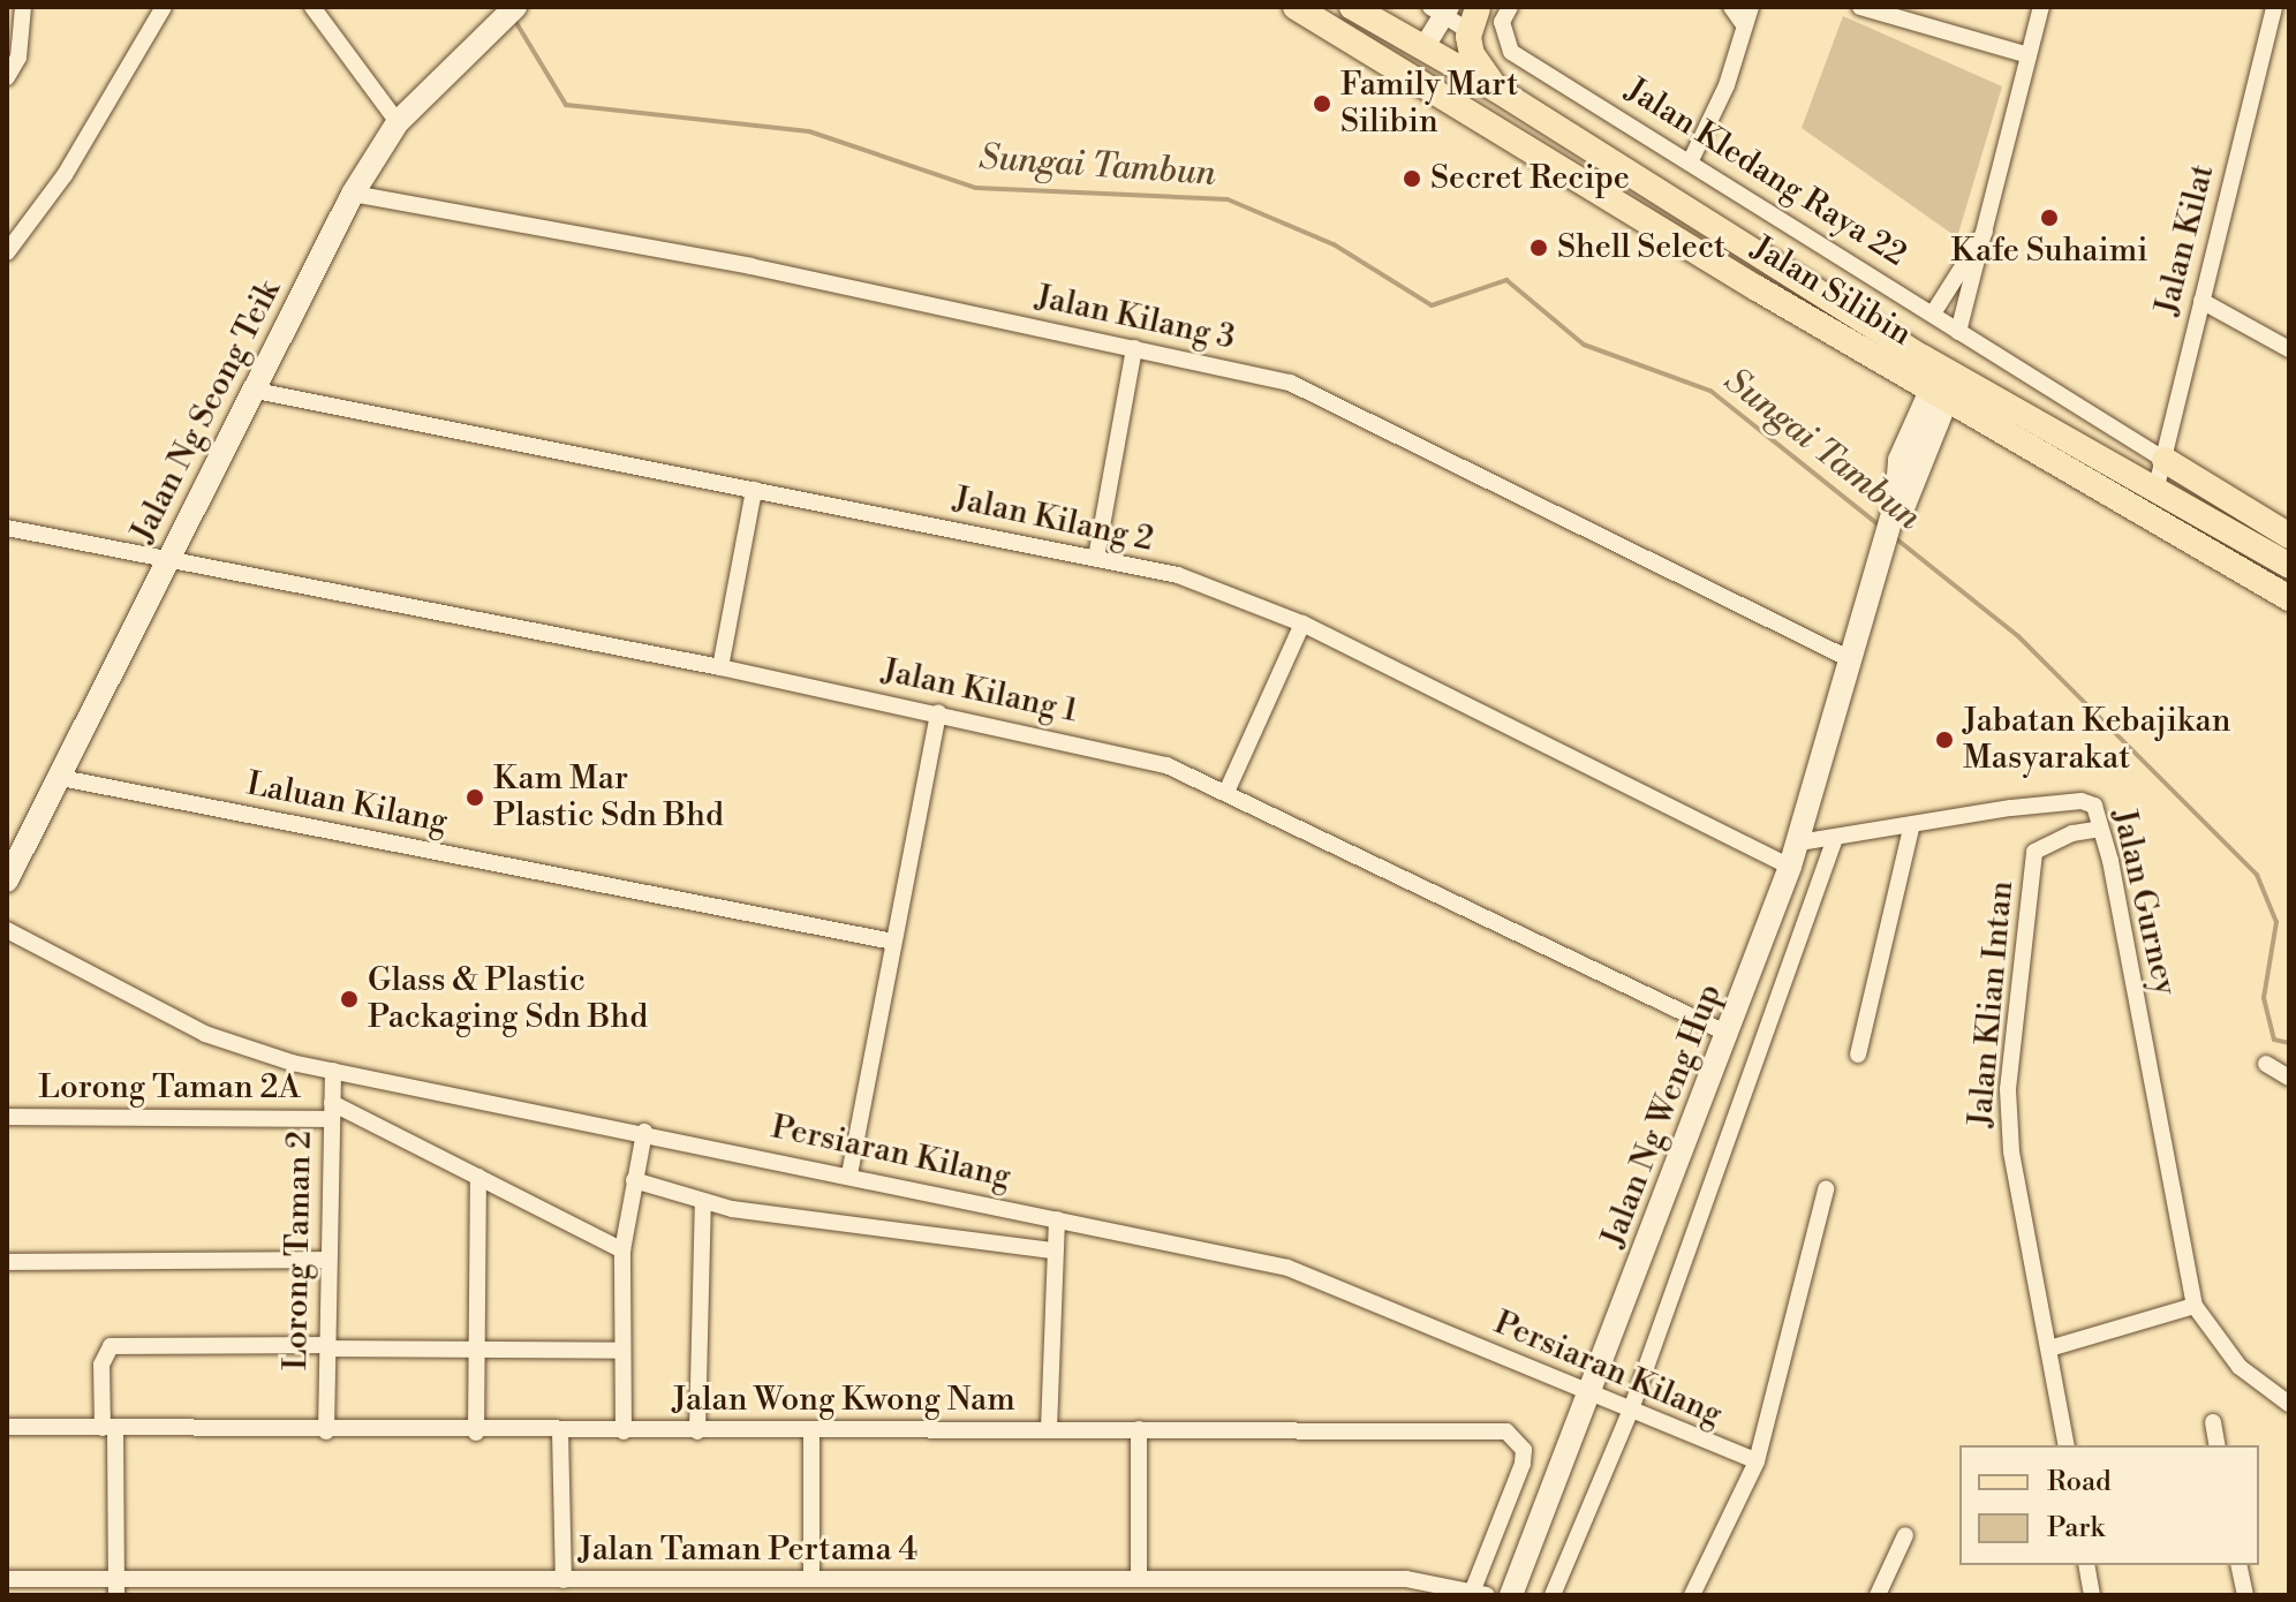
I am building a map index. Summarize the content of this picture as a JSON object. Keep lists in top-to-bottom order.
{
  "streets": {
    "main road": ["Jalan Silibin", "Jalan Ng Seong Teik", "Jalan Ng Weng Hup"],
    "street": [
      "Jalan Kledang Raya 22",
      "Jalan Kilat",
      "Jalan Kilang 3",
      "Jalan Kilang 2",
      "Jalan Kilang 1",
      "Laluan Kilang",
      "Jalan Gurney",
      "Jalan Klian Intan",
      "Lorong Taman 2A",
      "Persiaran Kilang",
      "Lorong Taman 2",
      "Jalan Wong Kwong Nam",
      "Jalan Taman Pertama 4"
    ]
  },
  "crossings": [
    ["Jalan Kledang Raya 22", "Jalan Kilat"],
    ["Jalan Kilat", "Jalan Silibin"],
    ["Jalan Silibin", "Jalan Ng Weng Hup"],
    ["Jalan Kilang 3", "Jalan Ng Seong Teik"],
    ["Jalan Kilang 3", "Jalan Ng Weng Hup"],
    ["Jalan Ng Seong Teik", "Jalan Kilang 2"],
    ["Jalan Ng Seong Teik", "Jalan Kilang 1"],
    ["Jalan Ng Seong Teik", "Laluan Kilang"],
    ["Jalan Kilang 2", "Jalan Ng Weng Hup"],
    ["Jalan Kilang 1", "Jalan Ng Weng Hup"],
    ["Jalan Gurney", "Jalan Klian Intan"],
    ["Jalan Gurney", "Jalan Ng Weng Hup"],
    ["Lorong Taman 2A", "Lorong Taman 2"],
    ["Jalan Ng Weng Hup", "Persiaran Kilang"],
    ["Persiaran Kilang", "Lorong Taman 2"],
    ["Lorong Taman 2", "Jalan Wong Kwong Nam"],
    ["Jalan Wong Kwong Nam", "Jalan Taman Pertama 4"]
  ],
  "water": ["Sungai Tambun"],
  "places": [
    "Family Mart Silibin",
    "Secret Recipe",
    "Kafe Suhaimi",
    "Shell Select",
    "Jabatan Kebajikan Masyarakat",
    "Kam Mar Plastic Sdn Bhd",
    "Glass & Plastic Packaging Sdn Bhd"
  ],
  "legend": ["Road", "Park"]
}
